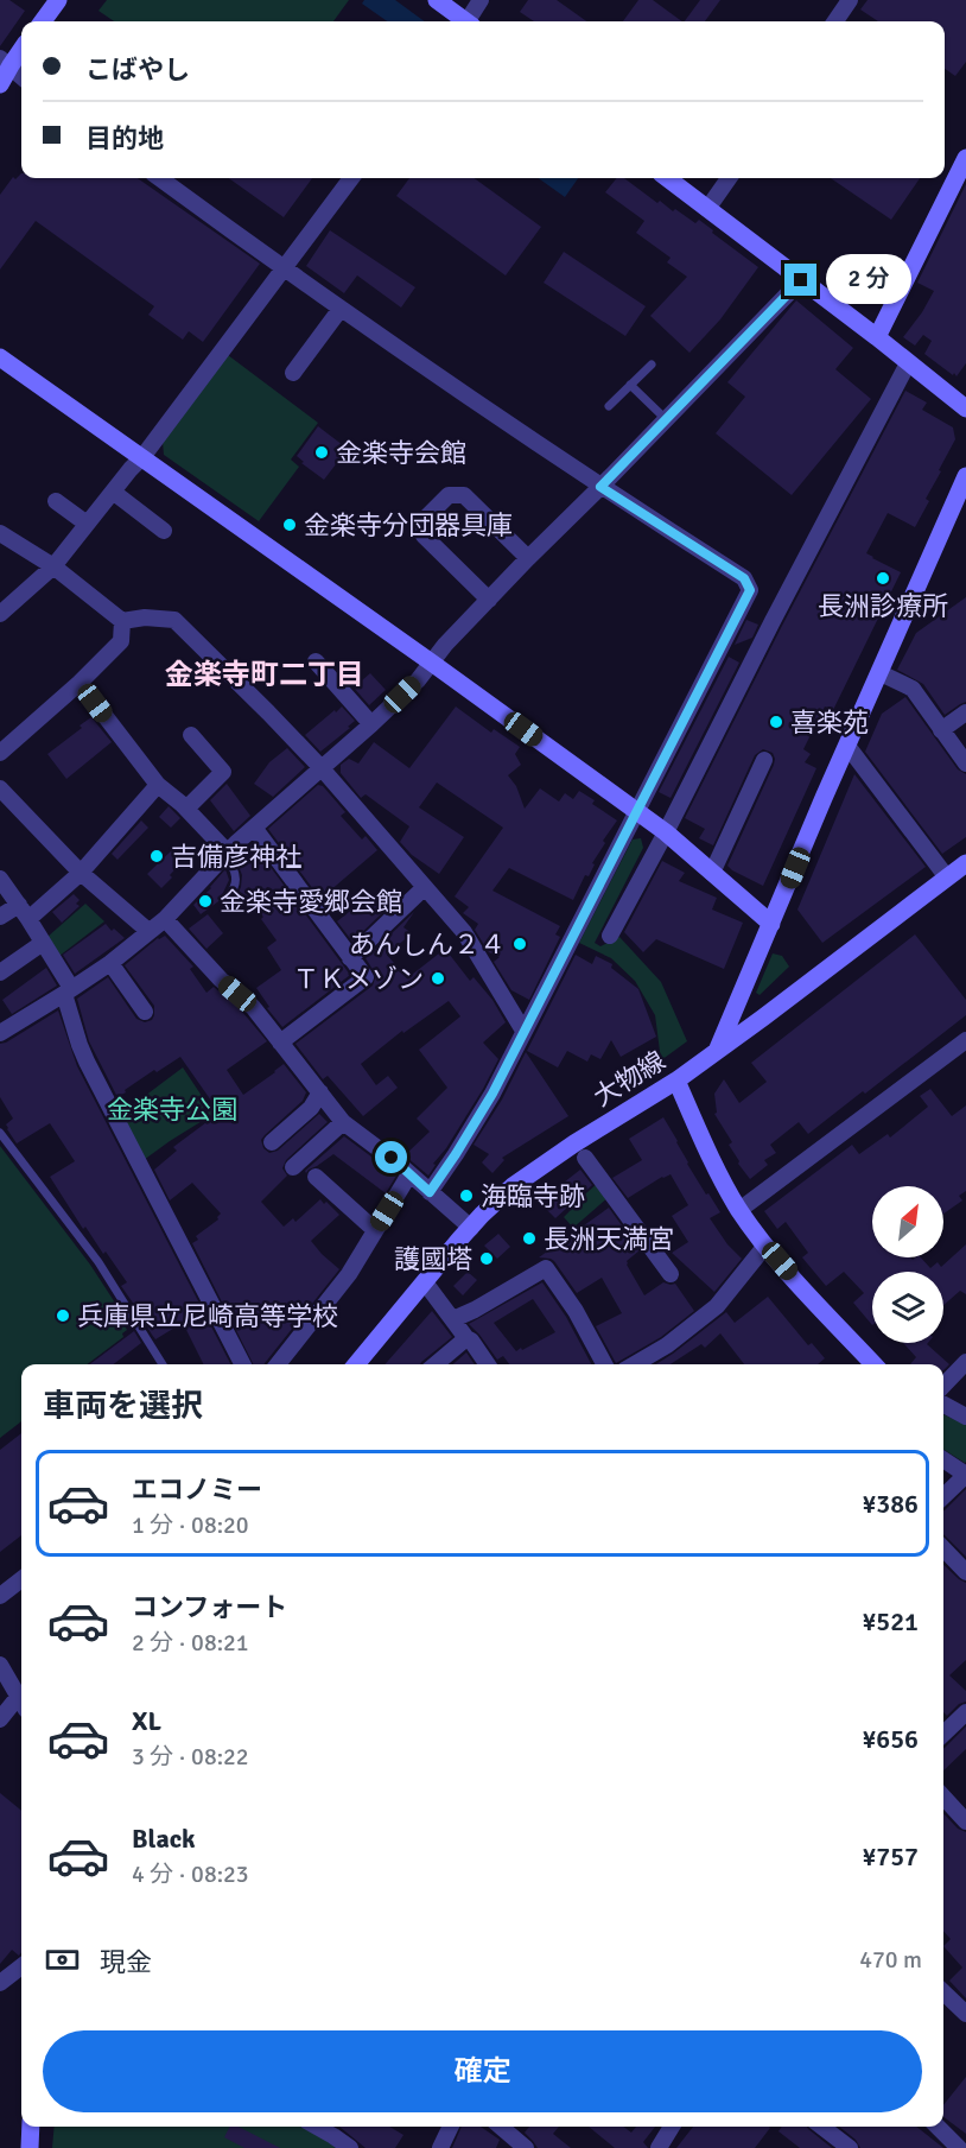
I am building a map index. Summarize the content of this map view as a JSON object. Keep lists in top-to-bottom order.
{
  "streets": {
    "street": ["大物線"]
  },
  "districts": ["金楽寺町二丁目"],
  "parks": ["金楽寺公園"],
  "places": [
    "金楽寺会館",
    "金楽寺分団器具庫",
    "長洲診療所",
    "喜楽苑",
    "吉備彦神社",
    "金楽寺愛郷会館",
    "あんしん２４",
    "ＴＫメゾン",
    "海臨寺跡",
    "長洲天満宮",
    "護國塔",
    "兵庫県立尼崎高等学校"
  ],
  "north": "top right",
  "page": {
    "banner": ["こばやし", "目的地"],
    "bubble": "2 分",
    "heading": "車両を選択",
    "list": [
      {
        "name": "エコノミー",
        "note": "1 分 · 08:20",
        "value": "¥386"
      },
      {
        "name": "コンフォート",
        "note": "2 分 · 08:21",
        "value": "¥521"
      },
      {
        "name": "XL",
        "note": "3 分 · 08:22",
        "value": "¥656"
      },
      {
        "name": "Black",
        "note": "4 分 · 08:23",
        "value": "¥757"
      }
    ],
    "pay": ["現金", "470 m"],
    "buttons": "確定"
  }
}
